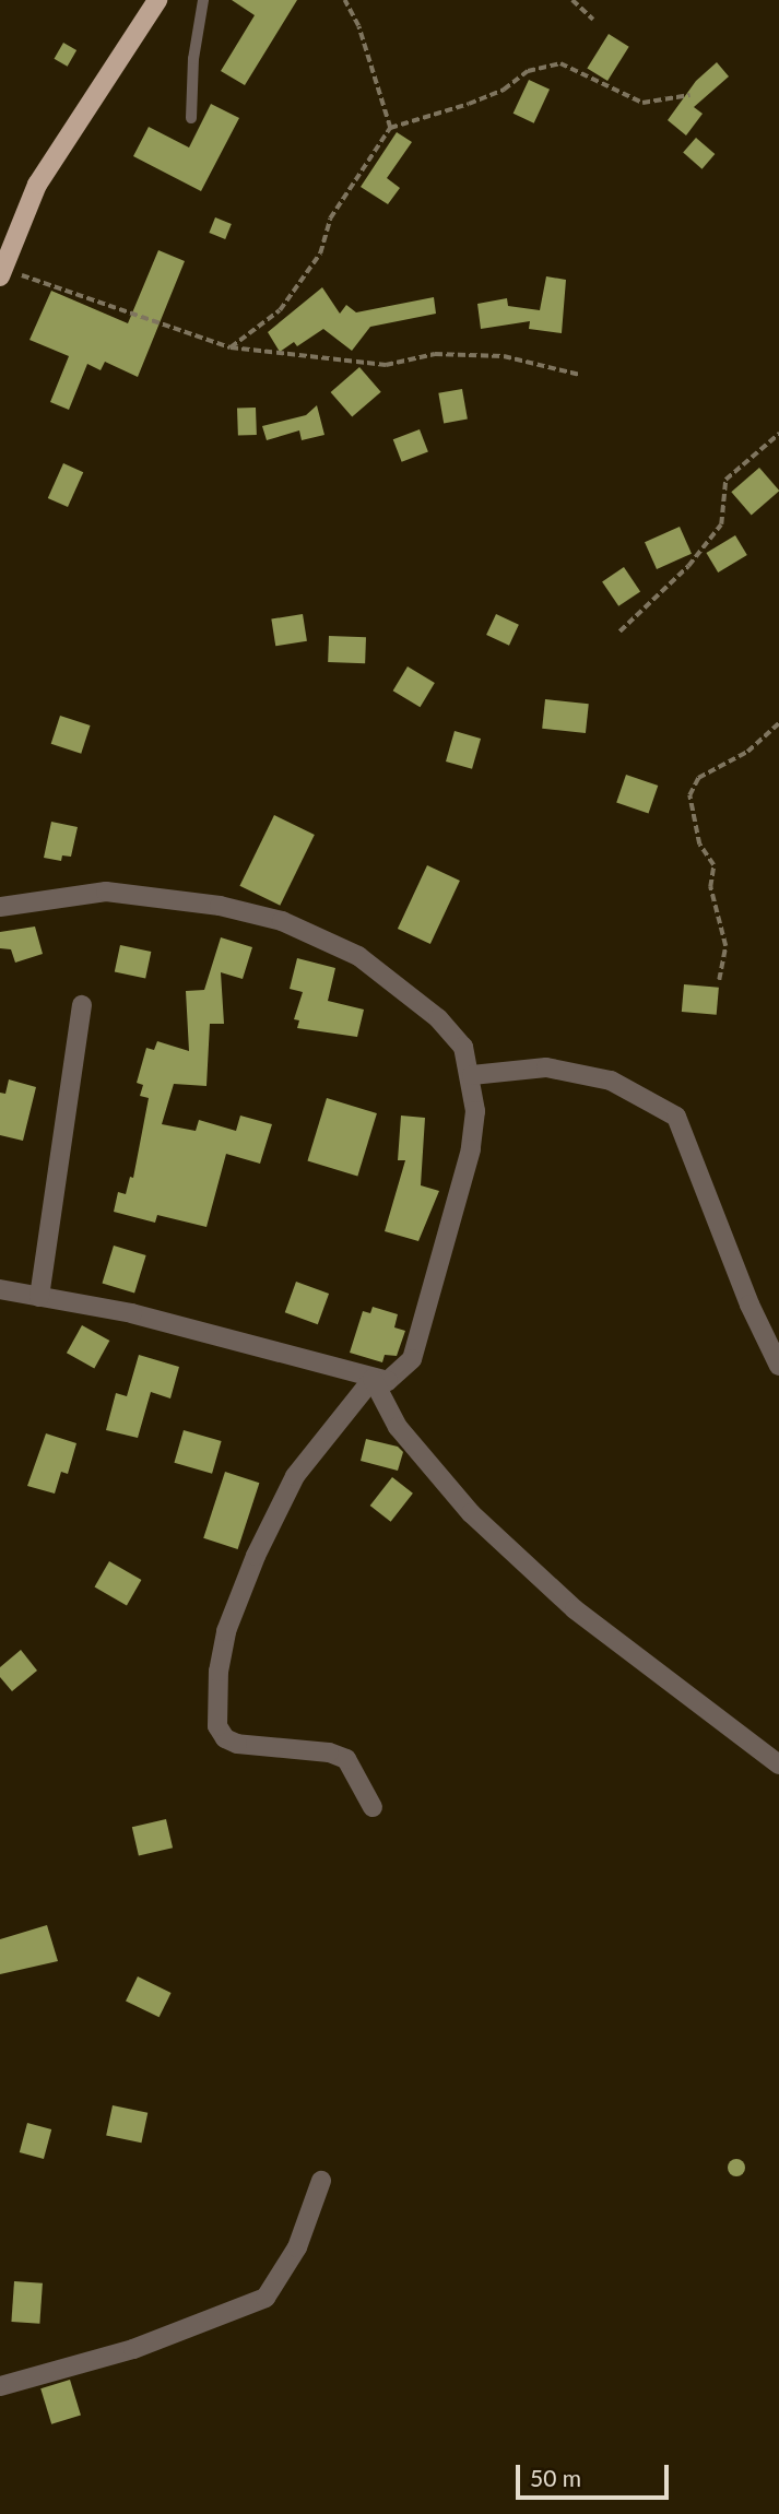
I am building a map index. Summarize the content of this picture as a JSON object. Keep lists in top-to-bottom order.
{
  "scale_bar": "50 m"
}
